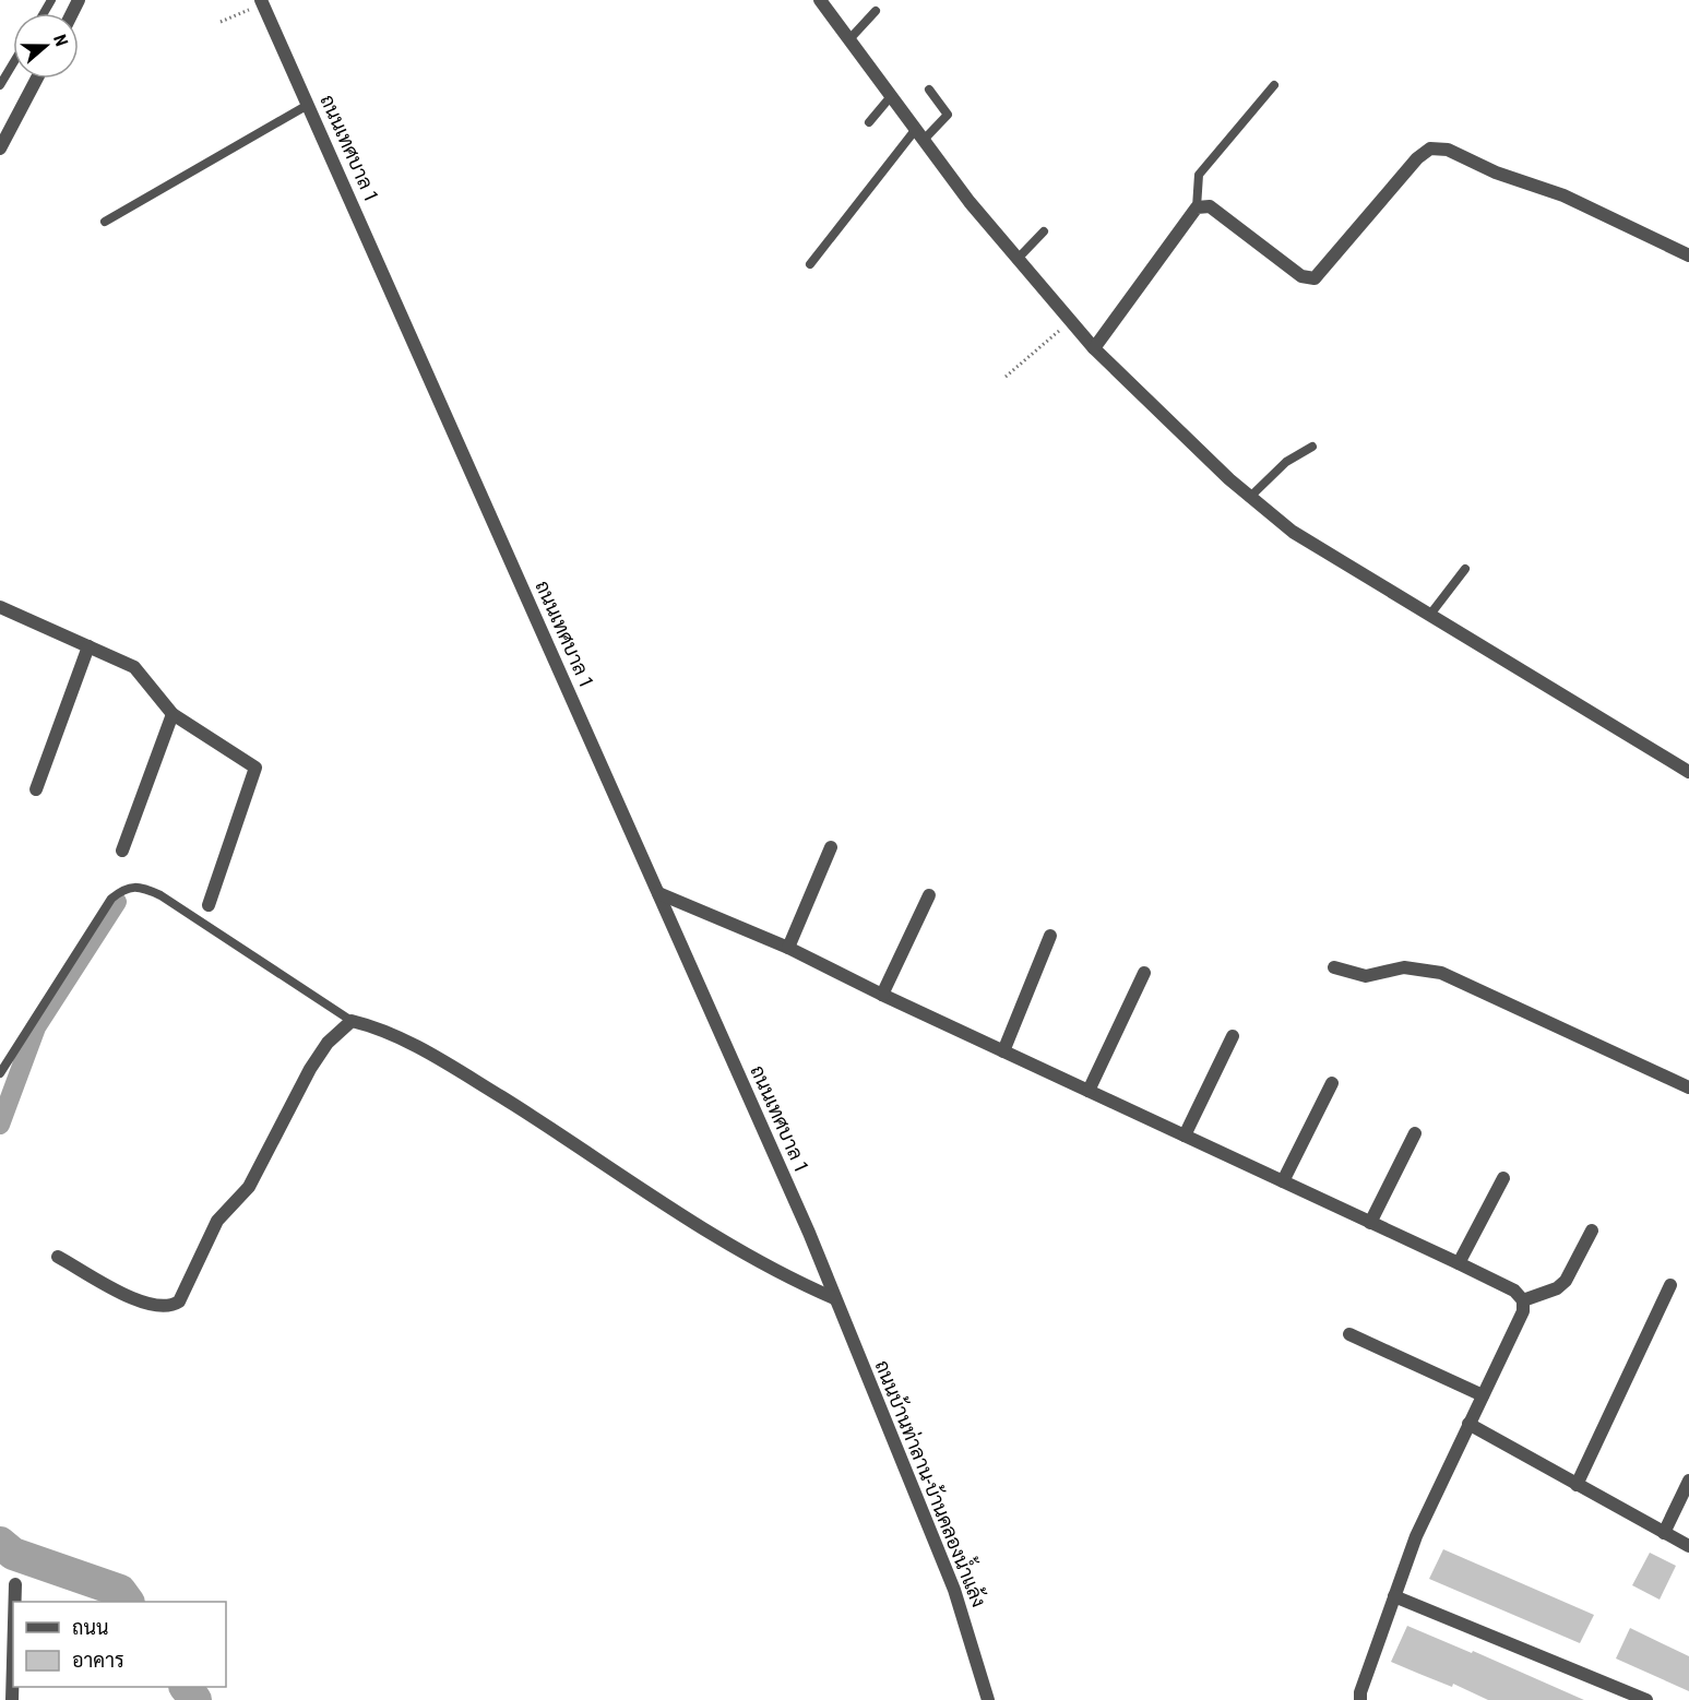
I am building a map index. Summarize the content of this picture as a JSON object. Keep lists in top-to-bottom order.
{
  "streets": {
    "street": ["ถนนเทศบาล 1", "ถนนบ้านท่าลาน-บ้านคลองน้ำแล้ง"]
  },
  "crossings": [
    ["ถนนเทศบาล 1", "ถนนบ้านท่าลาน-บ้านคลองน้ำแล้ง"]
  ],
  "legend": ["ถนน", "อาคาร"],
  "north": "right"
}
